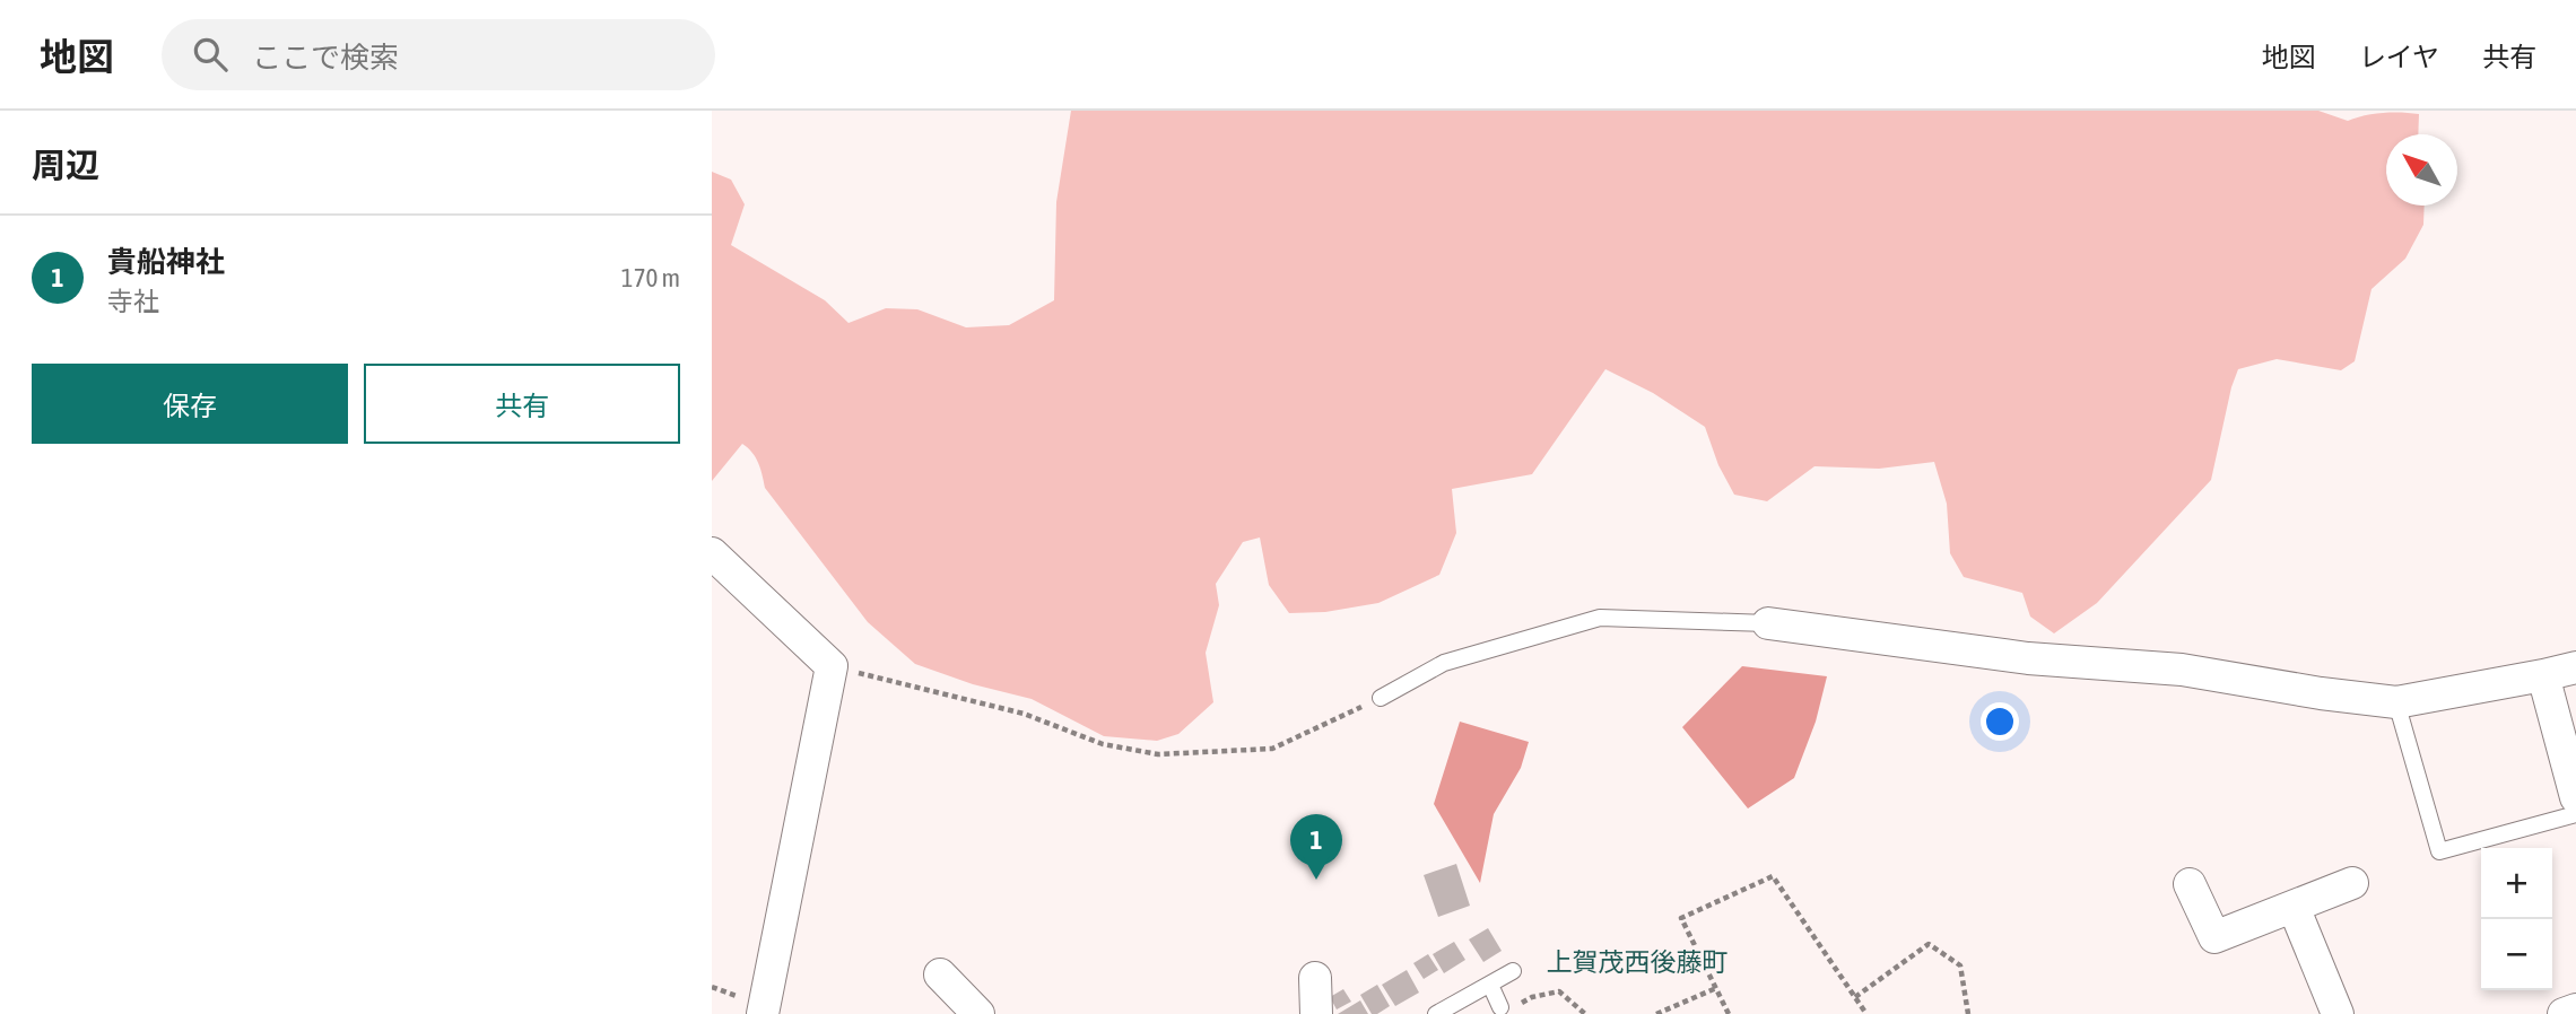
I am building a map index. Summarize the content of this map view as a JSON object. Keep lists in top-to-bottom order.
{
  "districts": ["上賀茂西後藤町"],
  "north": "top left",
  "page": {
    "header": "地図",
    "search": "ここで検索",
    "nav": ["地図", "レイヤ", "共有"],
    "heading": "周辺",
    "list": [
      {
        "mark": "1",
        "name": "貴船神社",
        "note": "寺社",
        "value": "170 m"
      }
    ],
    "buttons": ["保存", "共有"],
    "pins": "1",
    "map_buttons": ["+", "−"]
  }
}
